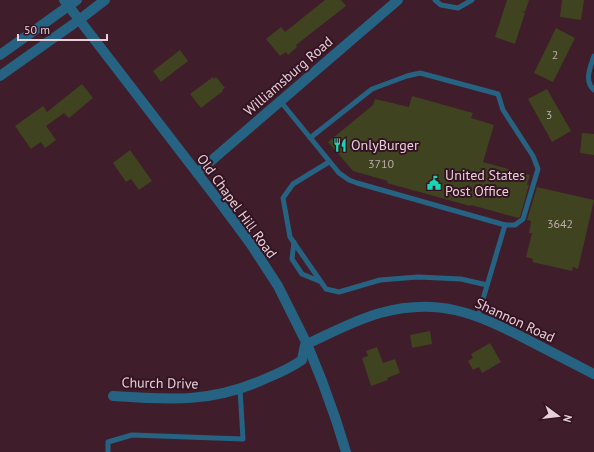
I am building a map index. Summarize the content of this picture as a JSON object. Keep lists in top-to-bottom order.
{
  "streets": {
    "street": [
      "Williamsburg Road",
      "Old Chapel Hill Road",
      "Shannon Road",
      "Church Drive"
    ]
  },
  "crossings": [
    ["Williamsburg Road", "Old Chapel Hill Road"],
    ["Old Chapel Hill Road", "Shannon Road"],
    ["Old Chapel Hill Road", "Church Drive"],
    ["Shannon Road", "Church Drive"]
  ],
  "places": {
    "restaurant": ["OnlyBurger"],
    "public building": ["United States Post Office"]
  },
  "house_numbers": [
    "2",
    "3",
    "3710",
    "3642"
  ],
  "scale_bar": "50 m",
  "north": "right"
}
